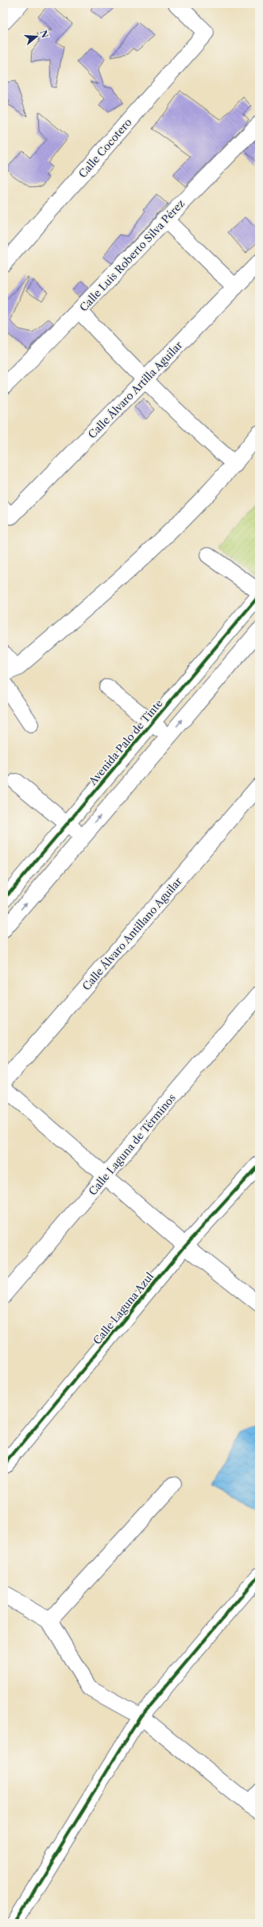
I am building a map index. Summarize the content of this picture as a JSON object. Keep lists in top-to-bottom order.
{
  "streets": {
    "street": [
      "Calle Cocotero",
      "Calle Luis Roberto Silva Pérez",
      "Calle Álvaro Artilla Aguilar",
      "Avenida Palo de Tinte",
      "Calle Álvaro Antillano Aguilar",
      "Calle Laguna de Términos",
      "Calle Laguna Azul"
    ]
  },
  "north": "right"
}
